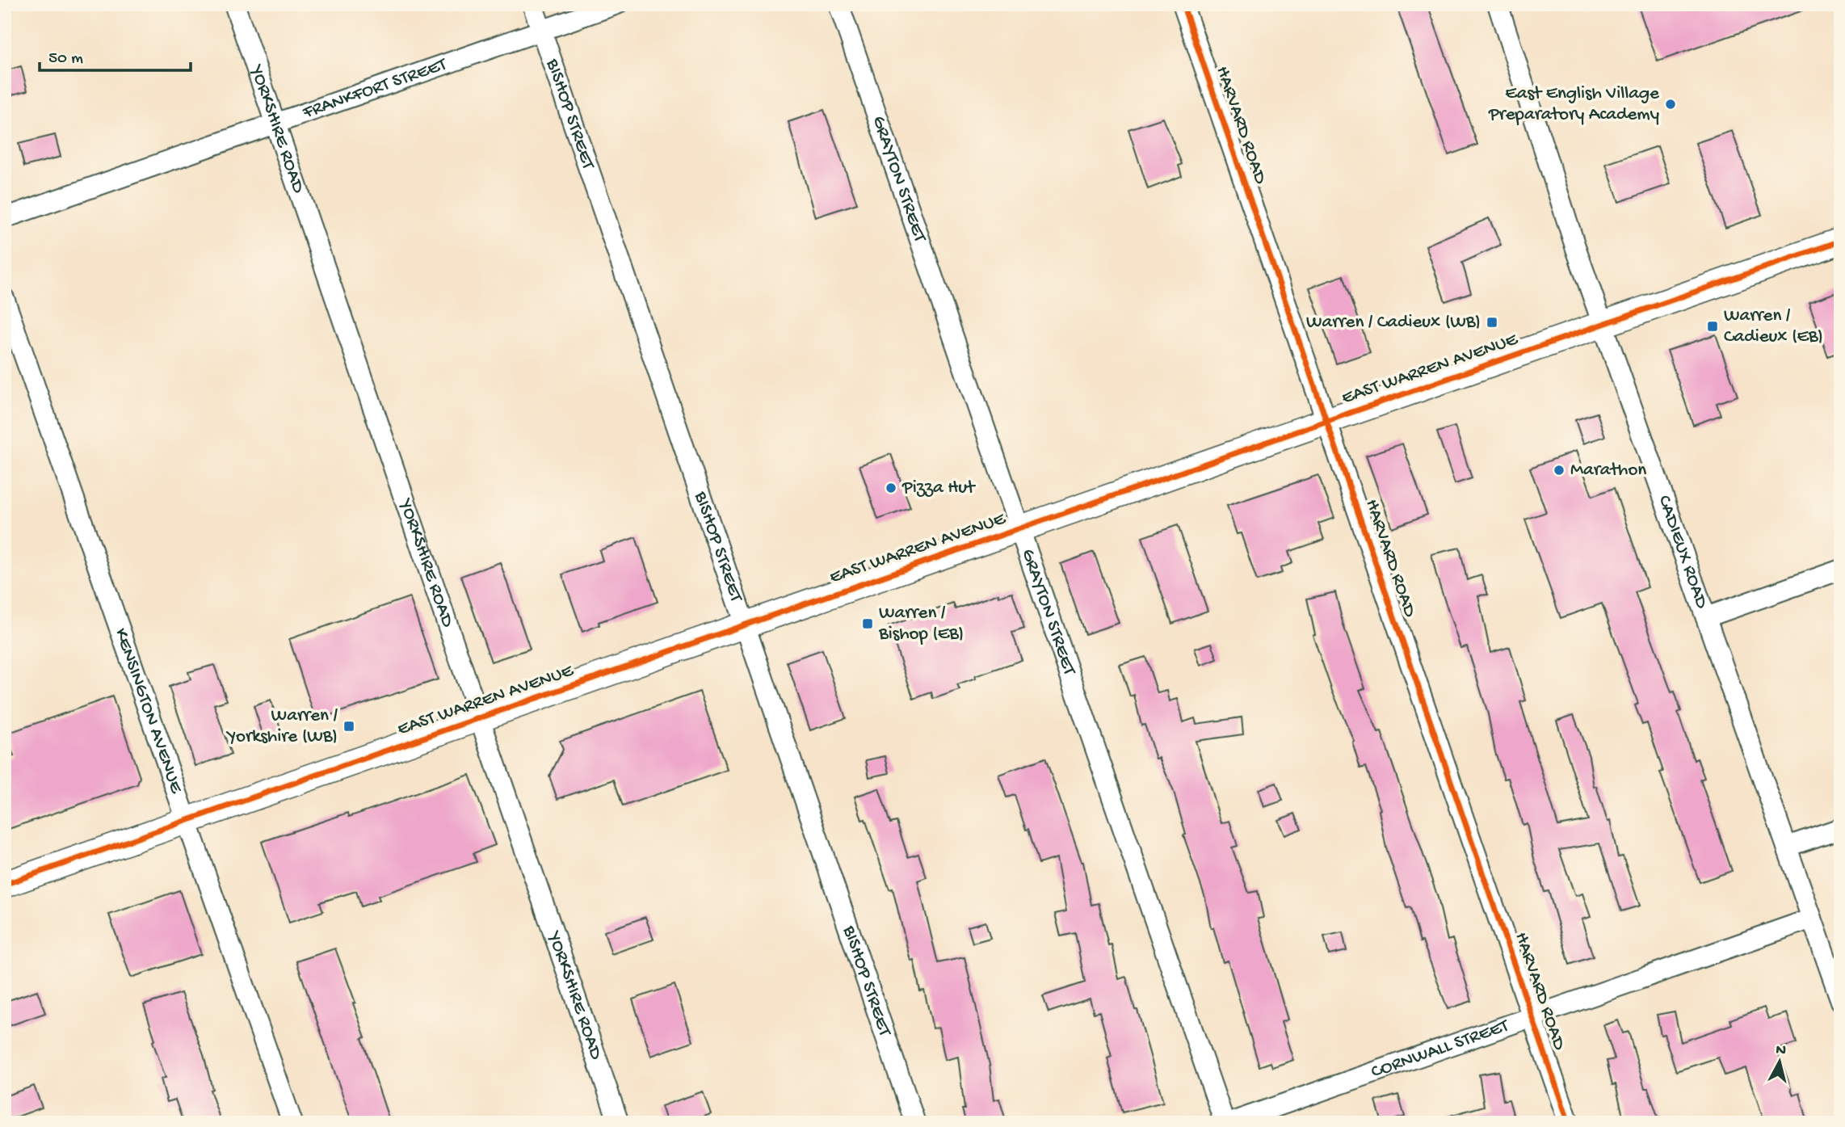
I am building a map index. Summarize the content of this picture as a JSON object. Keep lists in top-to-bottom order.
{
  "streets": {
    "main road": ["EAST WARREN AVENUE"],
    "street": [
      "FRANKFORT STREET",
      "BISHOP STREET",
      "HARVARD ROAD",
      "YORKSHIRE ROAD",
      "GRAYTON STREET",
      "CADIEUX ROAD",
      "KENSINGTON AVENUE",
      "CORNWALL STREET"
    ]
  },
  "crossings": [
    ["FRANKFORT STREET", "BISHOP STREET"],
    ["FRANKFORT STREET", "YORKSHIRE ROAD"],
    ["BISHOP STREET", "EAST WARREN AVENUE"],
    ["HARVARD ROAD", "EAST WARREN AVENUE"],
    ["HARVARD ROAD", "CORNWALL STREET"],
    ["YORKSHIRE ROAD", "EAST WARREN AVENUE"],
    ["GRAYTON STREET", "EAST WARREN AVENUE"],
    ["EAST WARREN AVENUE", "CADIEUX ROAD"],
    ["EAST WARREN AVENUE", "KENSINGTON AVENUE"],
    ["CADIEUX ROAD", "CORNWALL STREET"]
  ],
  "places": {
    "other": ["East English Village Preparatory Academy", "Marathon", "Pizza Hut"],
    "transit": [
      "Warren / Cadieux (WB)",
      "Warren / Cadieux (EB)",
      "Warren / Bishop (EB)",
      "Warren / Yorkshire (WB)"
    ]
  },
  "scale_bar": "50 m",
  "north": "top"
}
